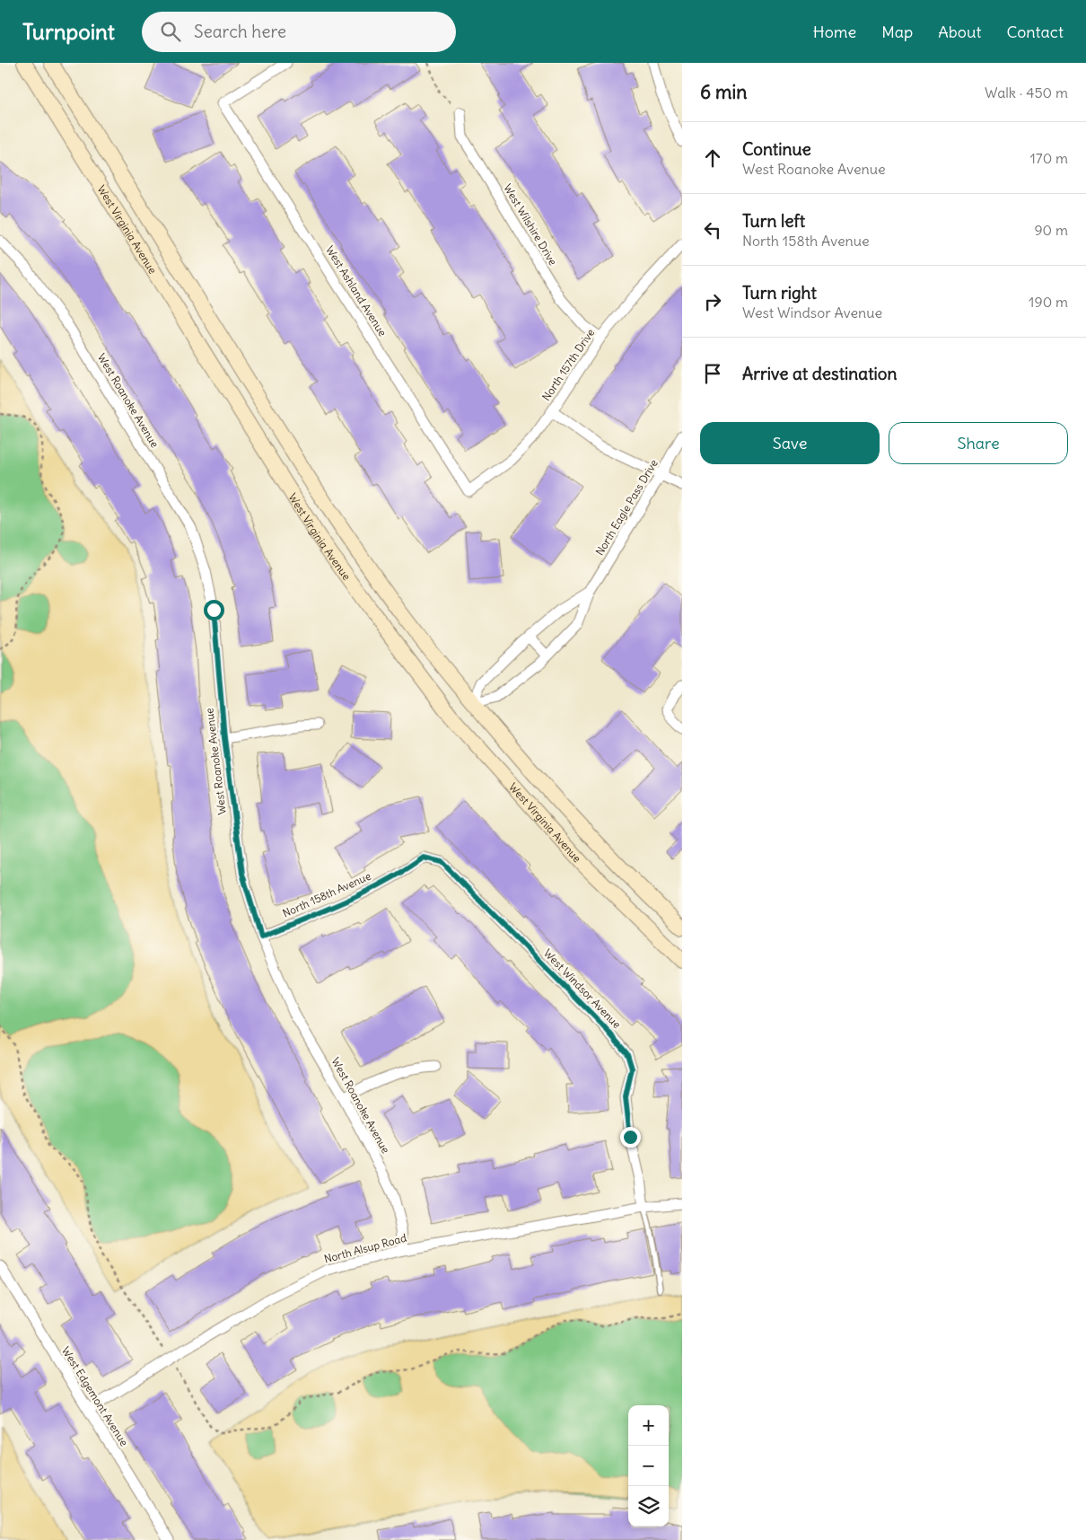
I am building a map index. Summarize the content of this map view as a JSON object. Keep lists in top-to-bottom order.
{
  "streets": {
    "main road": ["West Virginia Avenue"],
    "street": [
      "West Wilshire Drive",
      "West Ashland Avenue",
      "North 157th Drive",
      "West Roanoke Avenue",
      "North Eagle Pass Drive",
      "North 158th Avenue",
      "West Windsor Avenue",
      "North Alsup Road",
      "West Edgemont Avenue"
    ]
  },
  "crossings": [
    ["West Wilshire Drive", "North 157th Drive"],
    ["West Virginia Avenue", "North Eagle Pass Drive"],
    ["West Ashland Avenue", "North 157th Drive"],
    ["West Roanoke Avenue", "North 158th Avenue"],
    ["West Roanoke Avenue", "North Alsup Road"],
    ["North 158th Avenue", "West Windsor Avenue"],
    ["West Windsor Avenue", "North Alsup Road"],
    ["North Alsup Road", "West Edgemont Avenue"]
  ],
  "page": {
    "header": "Turnpoint",
    "search": "Search here",
    "nav": [
      "Home",
      "Map",
      "About",
      "Contact"
    ],
    "heading": ["6 min", "Walk · 450 m"],
    "list": [
      ["Continue", "West Roanoke Avenue", "170 m"],
      ["Turn left", "North 158th Avenue", "90 m"],
      ["Turn right", "West Windsor Avenue", "190 m"],
      "Arrive at destination"
    ],
    "buttons": ["Save", "Share"],
    "map_buttons": ["+", "−"]
  }
}
